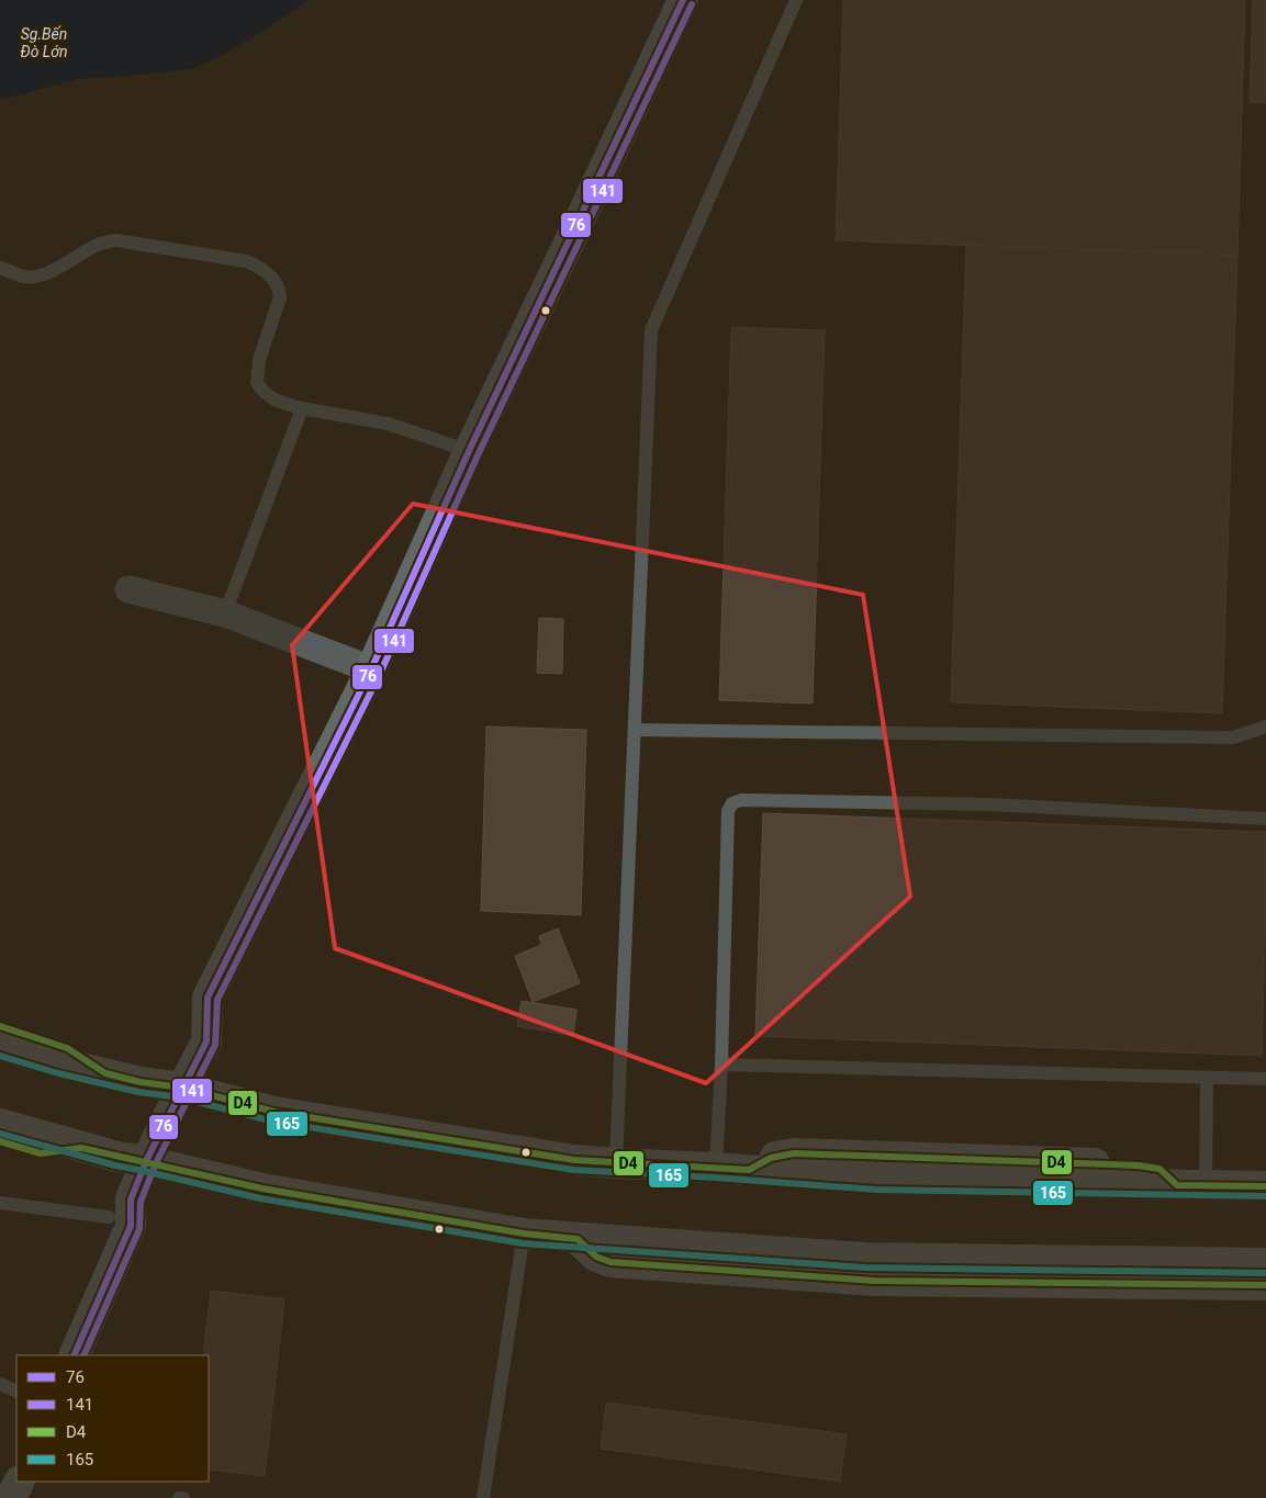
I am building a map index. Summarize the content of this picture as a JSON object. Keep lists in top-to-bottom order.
{
  "water": ["Sg.Bến Đò Lớn"],
  "lines": [
    "transit line 76",
    "transit line 141",
    "transit line D4",
    "transit line 165"
  ],
  "legend": [
    "76",
    "141",
    "D4",
    "165"
  ]
}
